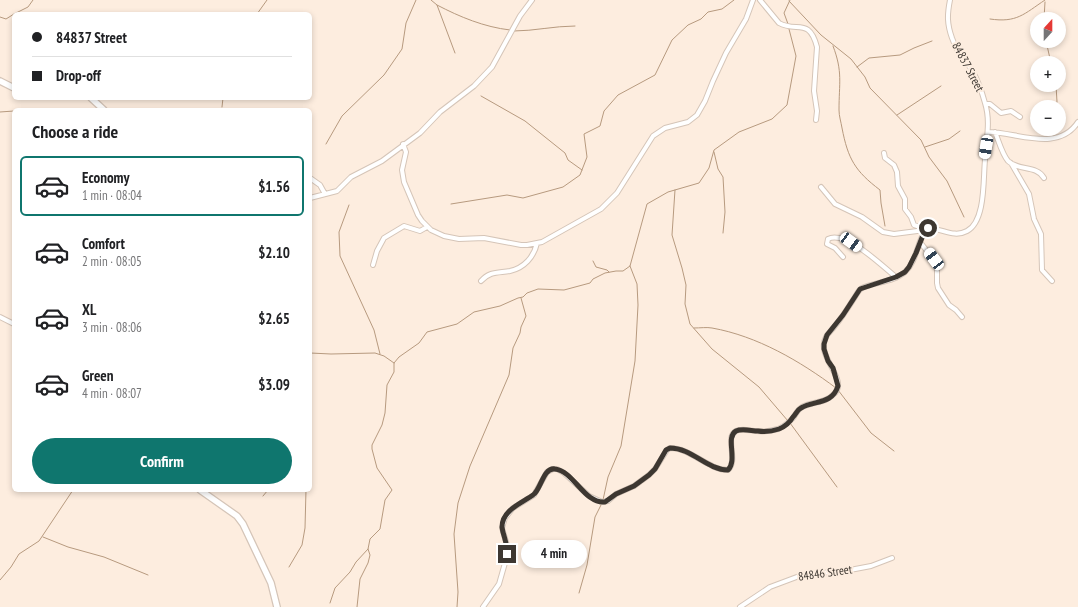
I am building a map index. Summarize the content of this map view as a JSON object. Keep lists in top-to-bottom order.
{
  "streets": {
    "street": ["84837 Street", "84846 Street"]
  },
  "north": "top",
  "page": {
    "map_buttons": ["+", "−"],
    "banner": ["84837 Street", "Drop-off"],
    "heading": "Choose a ride",
    "list": [
      {
        "name": "Economy",
        "note": "1 min · 08:04",
        "value": "$1.56"
      },
      {
        "name": "Comfort",
        "note": "2 min · 08:05",
        "value": "$2.10"
      },
      {
        "name": "XL",
        "note": "3 min · 08:06",
        "value": "$2.65"
      },
      {
        "name": "Green",
        "note": "4 min · 08:07",
        "value": "$3.09"
      }
    ],
    "buttons": "Confirm",
    "bubble": "4 min"
  }
}
